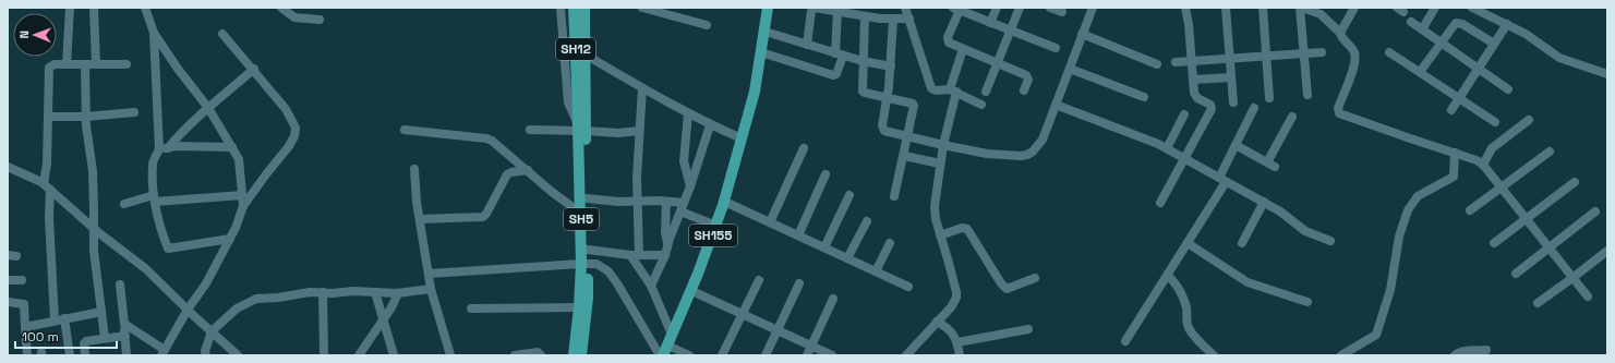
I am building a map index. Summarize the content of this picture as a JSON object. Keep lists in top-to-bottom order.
{
  "streets": {
    "main road": ["SH12", "SH5", "SH155"]
  },
  "crossings": [
    ["SH12", "SH5"]
  ],
  "scale_bar": "100 m",
  "north": "left"
}
